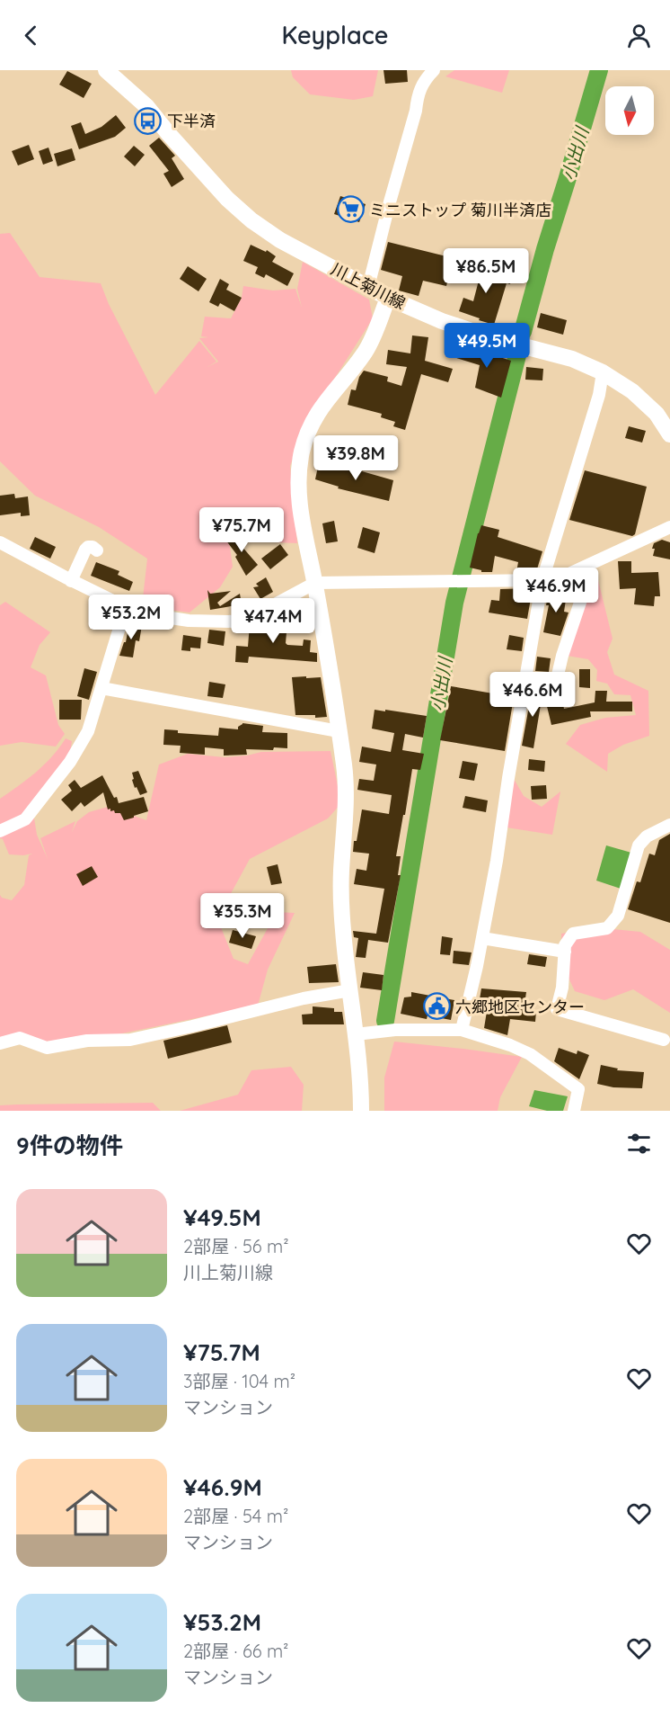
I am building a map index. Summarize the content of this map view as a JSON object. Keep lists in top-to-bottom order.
{
  "streets": {
    "street": ["川上菊川線"]
  },
  "water": ["小出川"],
  "places": {
    "bus stop": ["下半済"],
    "supermarket": ["ミニストップ 菊川半済店"],
    "public building": ["六郷地区センター"]
  },
  "north": "bottom",
  "page": {
    "header": "Keyplace",
    "price": [
      "¥86.5M",
      "¥49.5M",
      "¥39.8M",
      "¥75.7M",
      "¥46.9M",
      "¥53.2M",
      "¥47.4M",
      "¥46.6M",
      "¥35.3M"
    ],
    "heading": "9件の物件",
    "list": [
      {
        "name": "¥49.5M",
        "note": "2部屋 · 56 m² · 川上菊川線"
      },
      {
        "name": "¥75.7M",
        "note": "3部屋 · 104 m² · マンション"
      },
      {
        "name": "¥46.9M",
        "note": "2部屋 · 54 m² · マンション"
      },
      {
        "name": "¥53.2M",
        "note": "2部屋 · 66 m² · マンション"
      }
    ]
  }
}
